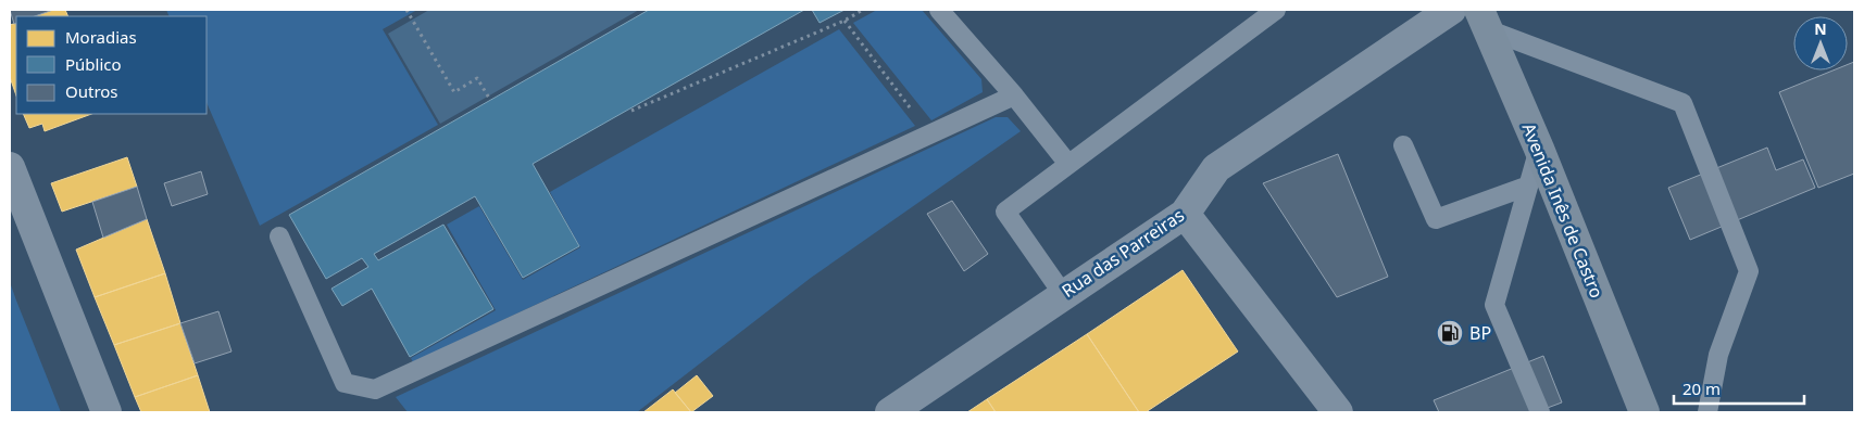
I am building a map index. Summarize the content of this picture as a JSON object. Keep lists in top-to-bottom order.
{
  "streets": {
    "main road": ["Avenida Inês de Castro"],
    "street": ["Rua das Parreiras"]
  },
  "places": {
    "fuel station": ["BP"]
  },
  "legend": ["Moradias", "Público", "Outros"],
  "scale_bar": "20 m",
  "north": "top"
}
